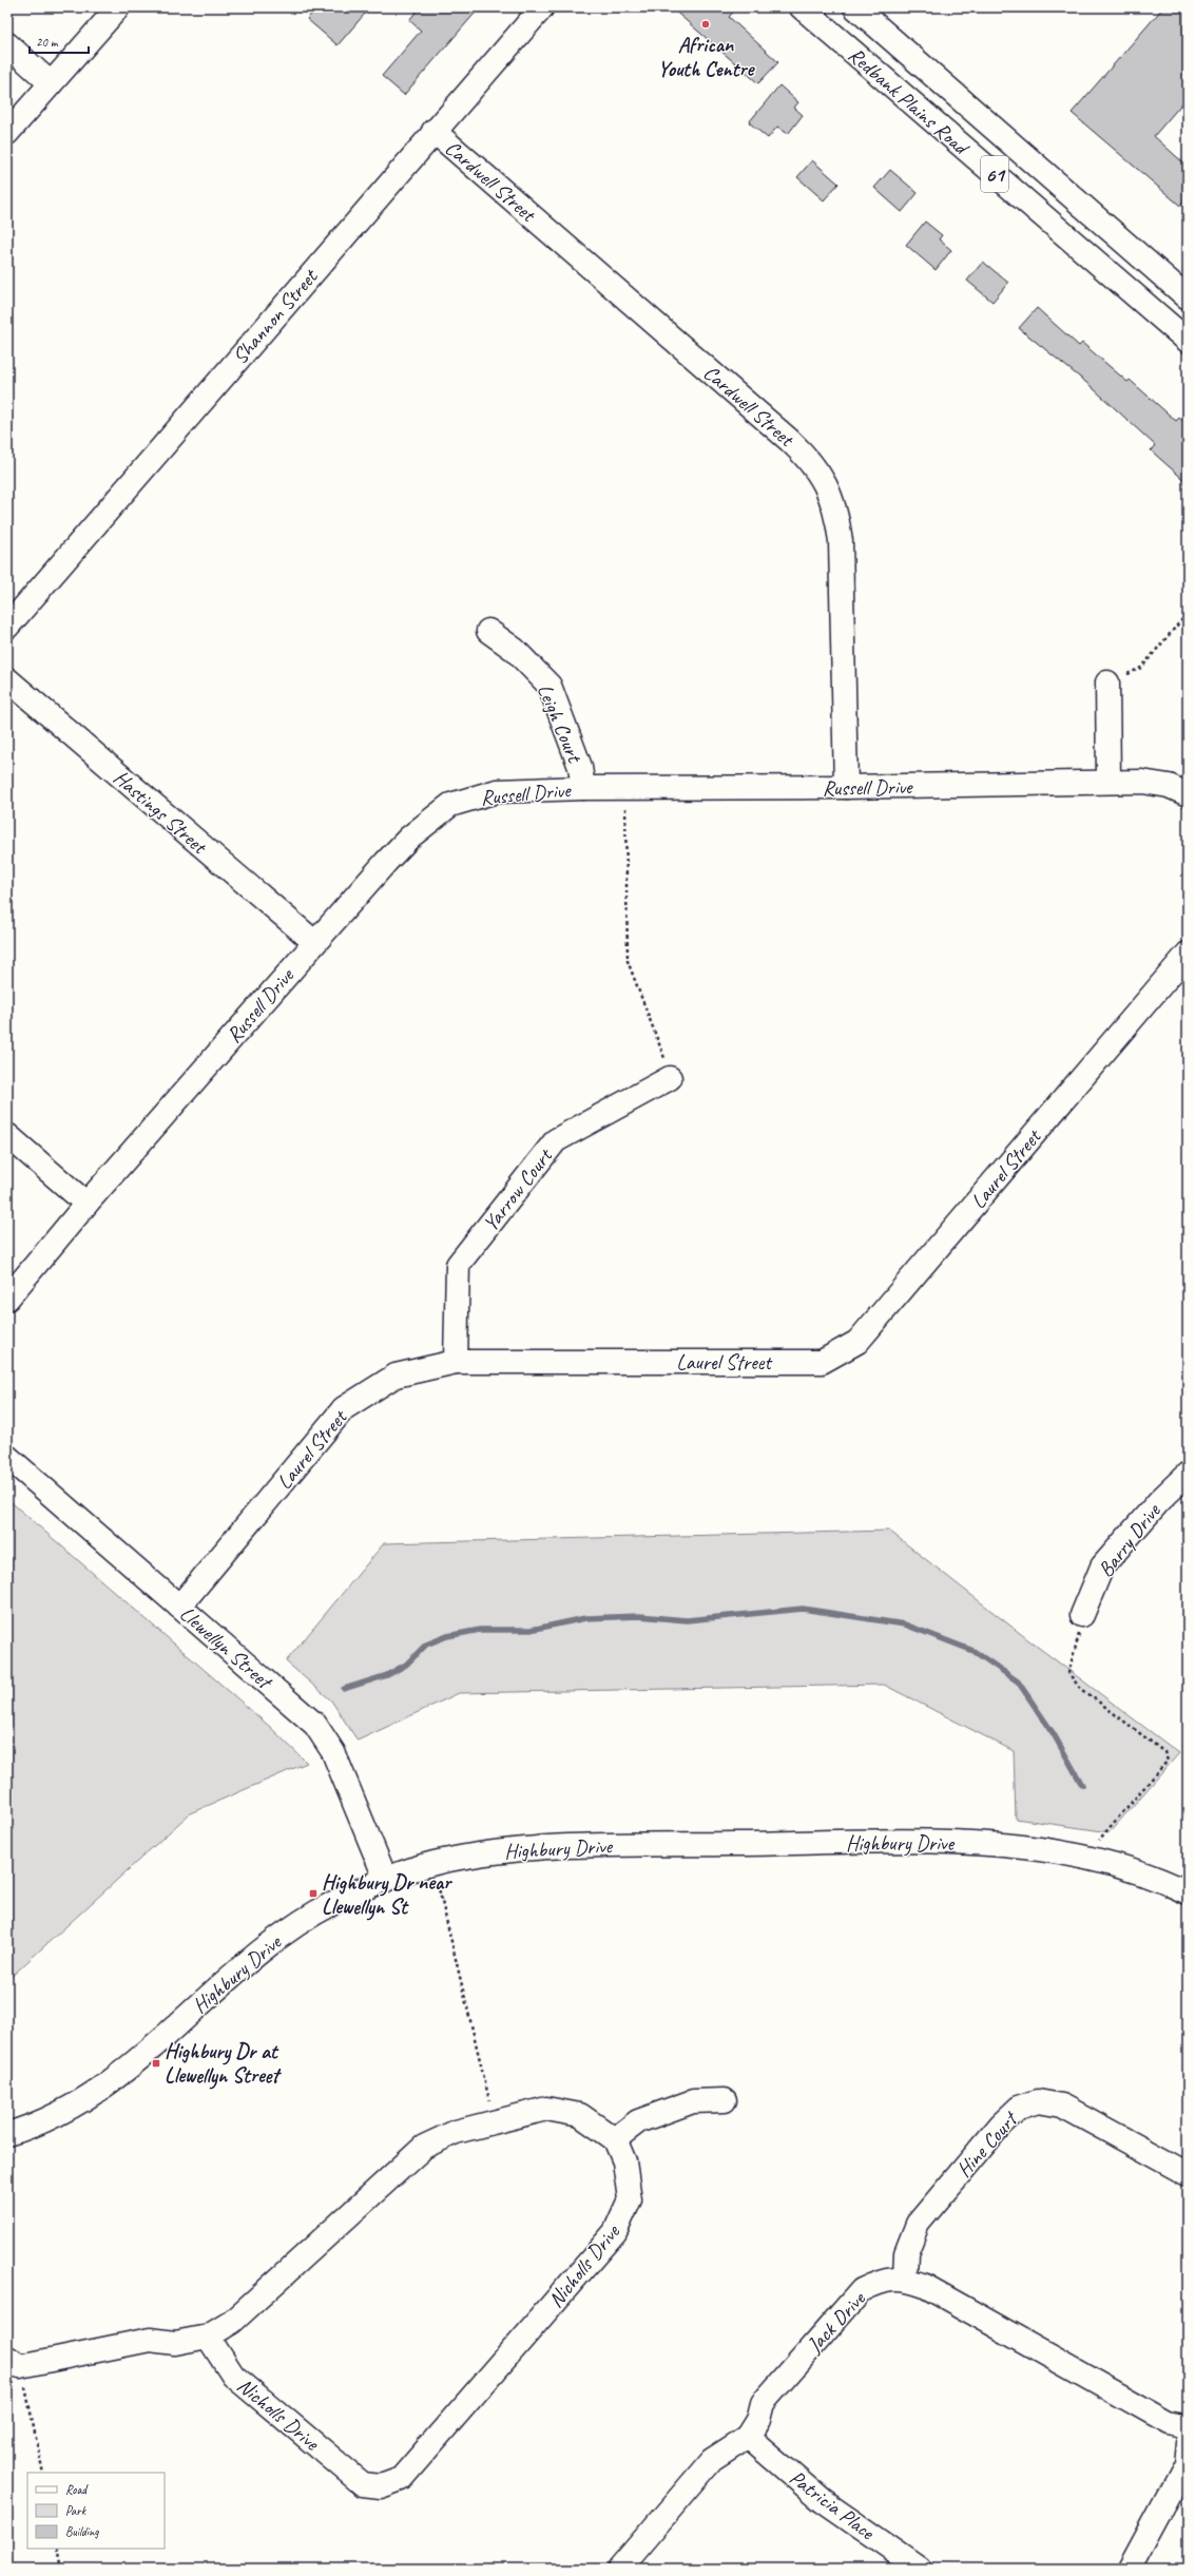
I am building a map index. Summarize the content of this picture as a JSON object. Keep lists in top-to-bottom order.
{
  "streets": {
    "street": [
      "Redbank Plains Road",
      "61",
      "Cardwell Street",
      "Shannon Street",
      "Leigh Court",
      "Russell Drive",
      "Hastings Street",
      "Laurel Street",
      "Yarrow Court",
      "Barry Drive",
      "Llewellyn Street",
      "Highbury Drive",
      "Hine Court",
      "Nicholls Drive",
      "Jack Drive",
      "Patricia Place"
    ]
  },
  "crossings": [
    ["Cardwell Street", "Shannon Street"],
    ["Cardwell Street", "Russell Drive"],
    ["Leigh Court", "Russell Drive"],
    ["Russell Drive", "Hastings Street"],
    ["Laurel Street", "Yarrow Court"],
    ["Laurel Street", "Llewellyn Street"],
    ["Llewellyn Street", "Highbury Drive"],
    ["Hine Court", "Jack Drive"],
    ["Jack Drive", "Patricia Place"]
  ],
  "places": {
    "other": ["African Youth Centre"],
    "transit": ["Highbury Dr near Llewellyn St", "Highbury Dr at Llewellyn Street"]
  },
  "legend": ["Road", "Park", "Building"],
  "scale_bar": "20 m"
}
